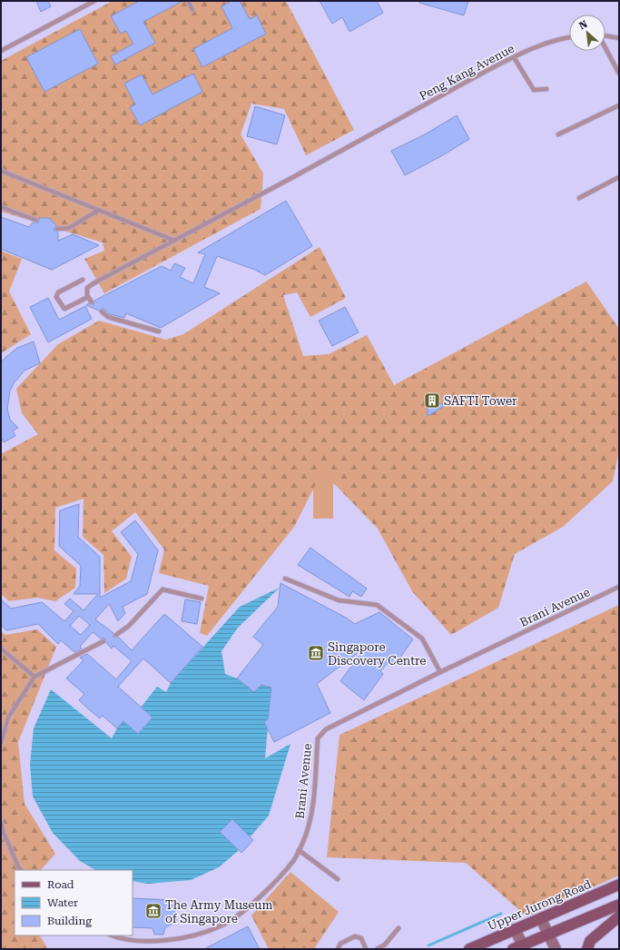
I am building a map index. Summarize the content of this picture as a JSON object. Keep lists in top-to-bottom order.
{
  "streets": {
    "main road": ["Upper Jurong Road"],
    "lane": ["Peng Kang Avenue", "Brani Avenue"]
  },
  "places": {
    "building": ["SAFTI Tower"],
    "museum": ["Singapore Discovery Centre", "The Army Museum of Singapore"]
  },
  "legend": ["Road", "Water", "Building"],
  "north": "top left"
}
